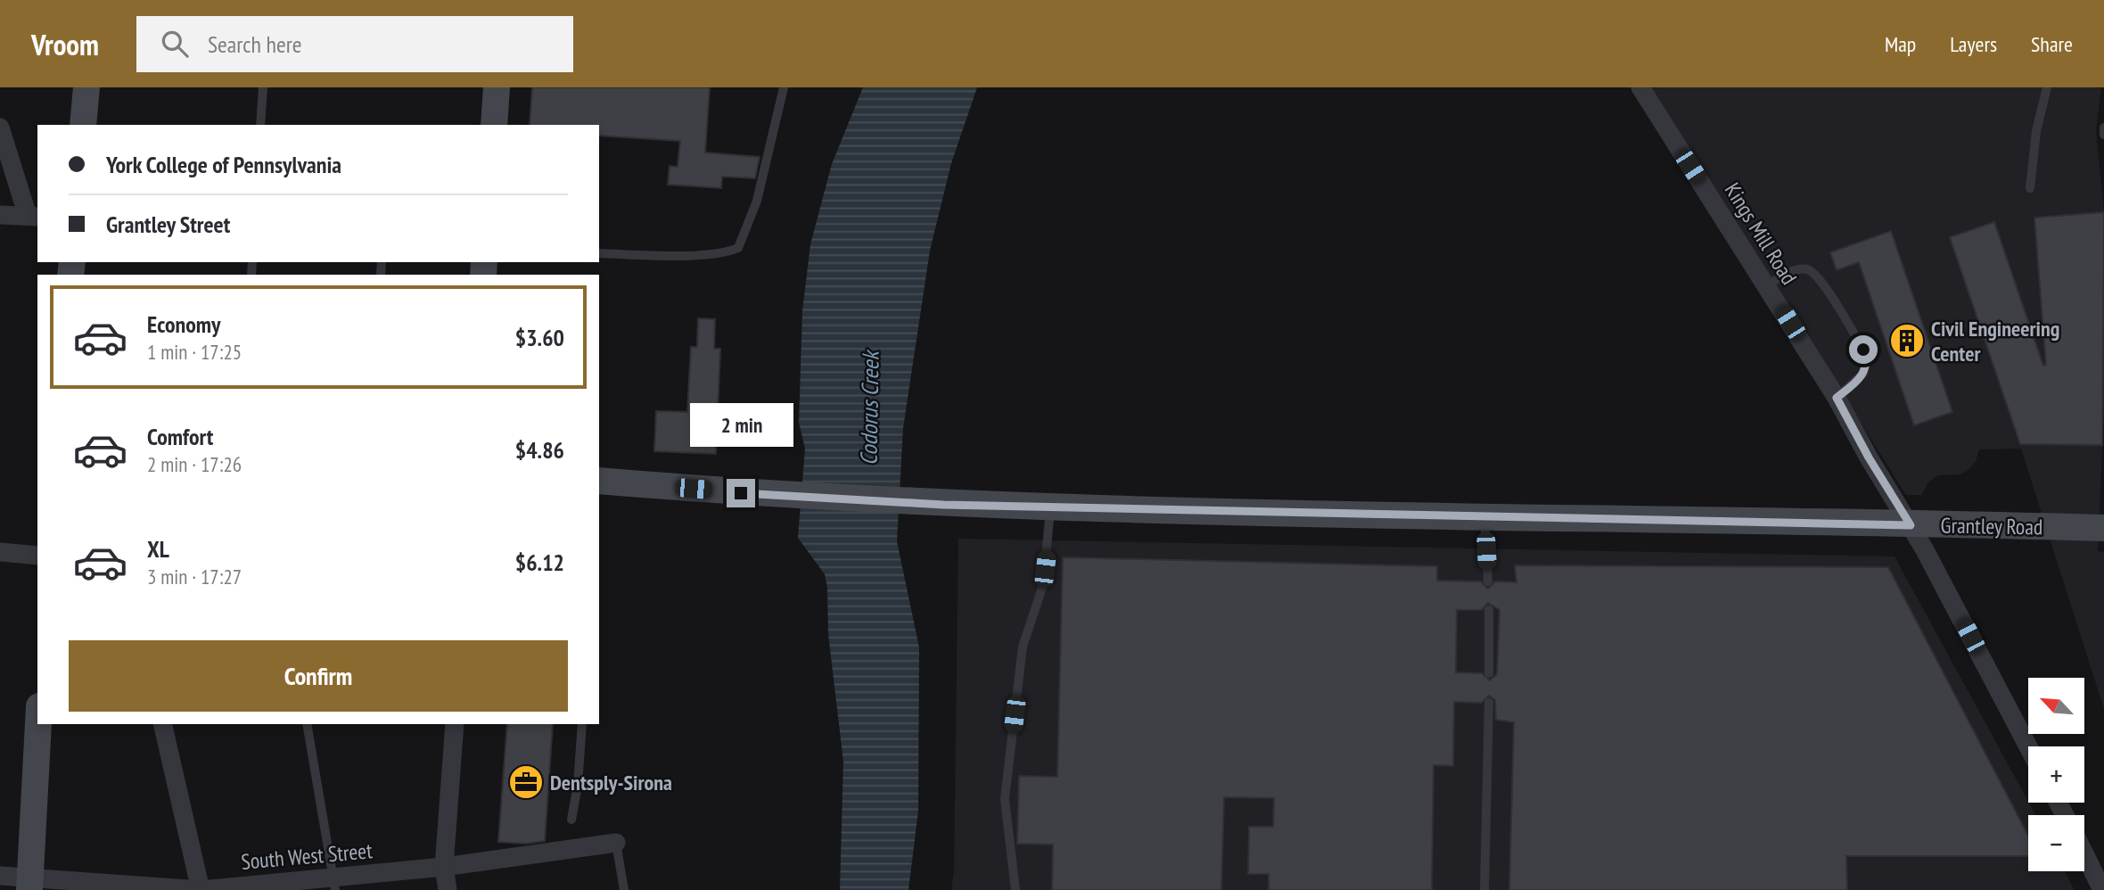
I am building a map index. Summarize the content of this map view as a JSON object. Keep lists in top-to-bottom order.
{
  "streets": {
    "street": ["Kings Mill Road", "Grantley Road", "South West Street"]
  },
  "crossings": [
    ["Kings Mill Road", "Grantley Road"]
  ],
  "water": ["Codorus Creek"],
  "places": {
    "building": ["Civil Engineering Center"],
    "office": ["Dentsply-Sirona"]
  },
  "north": "top left",
  "page": {
    "header": "Vroom",
    "search": "Search here",
    "nav": ["Map", "Layers", "Share"],
    "banner": ["York College of Pennsylvania", "Grantley Street"],
    "list": [
      {
        "name": "Economy",
        "note": "1 min · 17:25",
        "value": "$3.60"
      },
      {
        "name": "Comfort",
        "note": "2 min · 17:26",
        "value": "$4.86"
      },
      {
        "name": "XL",
        "note": "3 min · 17:27",
        "value": "$6.12"
      }
    ],
    "bubble": "2 min",
    "buttons": "Confirm",
    "map_buttons": ["+", "−"]
  }
}
